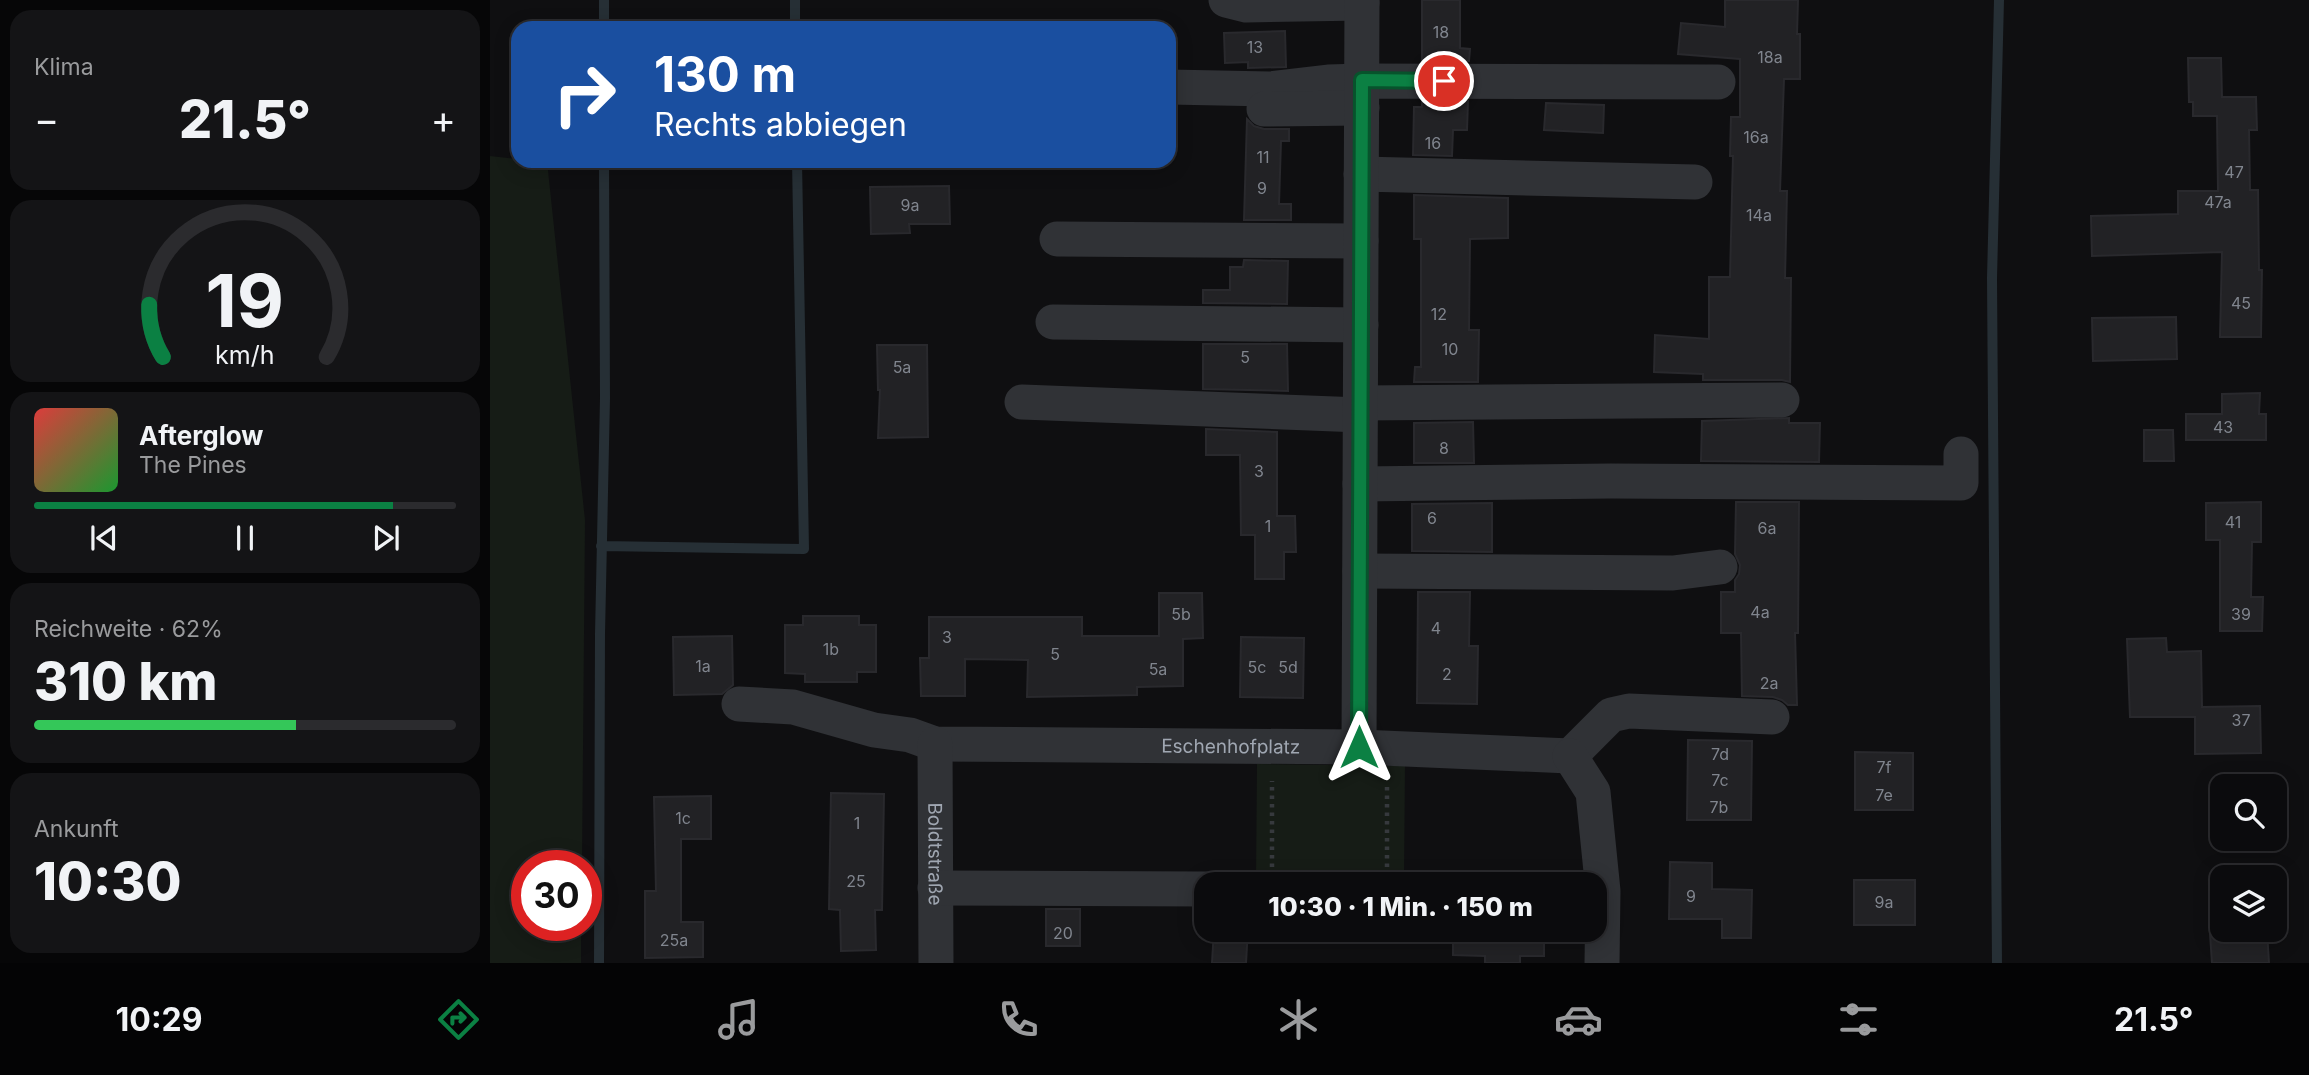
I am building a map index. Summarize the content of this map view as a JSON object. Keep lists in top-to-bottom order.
{
  "streets": {
    "street": ["Eschenhofplatz", "Boldtstraße"]
  },
  "crossings": [
    ["Eschenhofplatz", "Boldtstraße"]
  ],
  "house_numbers": [
    "18",
    "13",
    "18a",
    "16a",
    "16",
    "11",
    "47",
    "9",
    "47a",
    "9a",
    "14a",
    "45",
    "12",
    "10",
    "5",
    "5a",
    "43",
    "8",
    "3",
    "6",
    "41",
    "1",
    "6a",
    "4a",
    "5b",
    "39",
    "4",
    "3",
    "1b",
    "5",
    "1a",
    "5c",
    "5d",
    "5a",
    "2",
    "2a",
    "37",
    "7d",
    "7f",
    "7c",
    "7e",
    "7b",
    "1c",
    "1",
    "25",
    "9",
    "9a",
    "20",
    "25a"
  ],
  "page": {
    "tile": [
      "Klima",
      ["Reichweite · 62%", "310 km"],
      ["Ankunft", "10:30"]
    ],
    "turn": ["130 m", "Rechts abbiegen"],
    "heat": ["−", "21.5°", "+"],
    "song": ["Afterglow", "The Pines"],
    "limit": "30",
    "trip": "10:30 · 1 Min. · 150 m",
    "tabs": ["10:29", "21.5°"],
    "gauge": ["19", "km/h"]
  }
}
